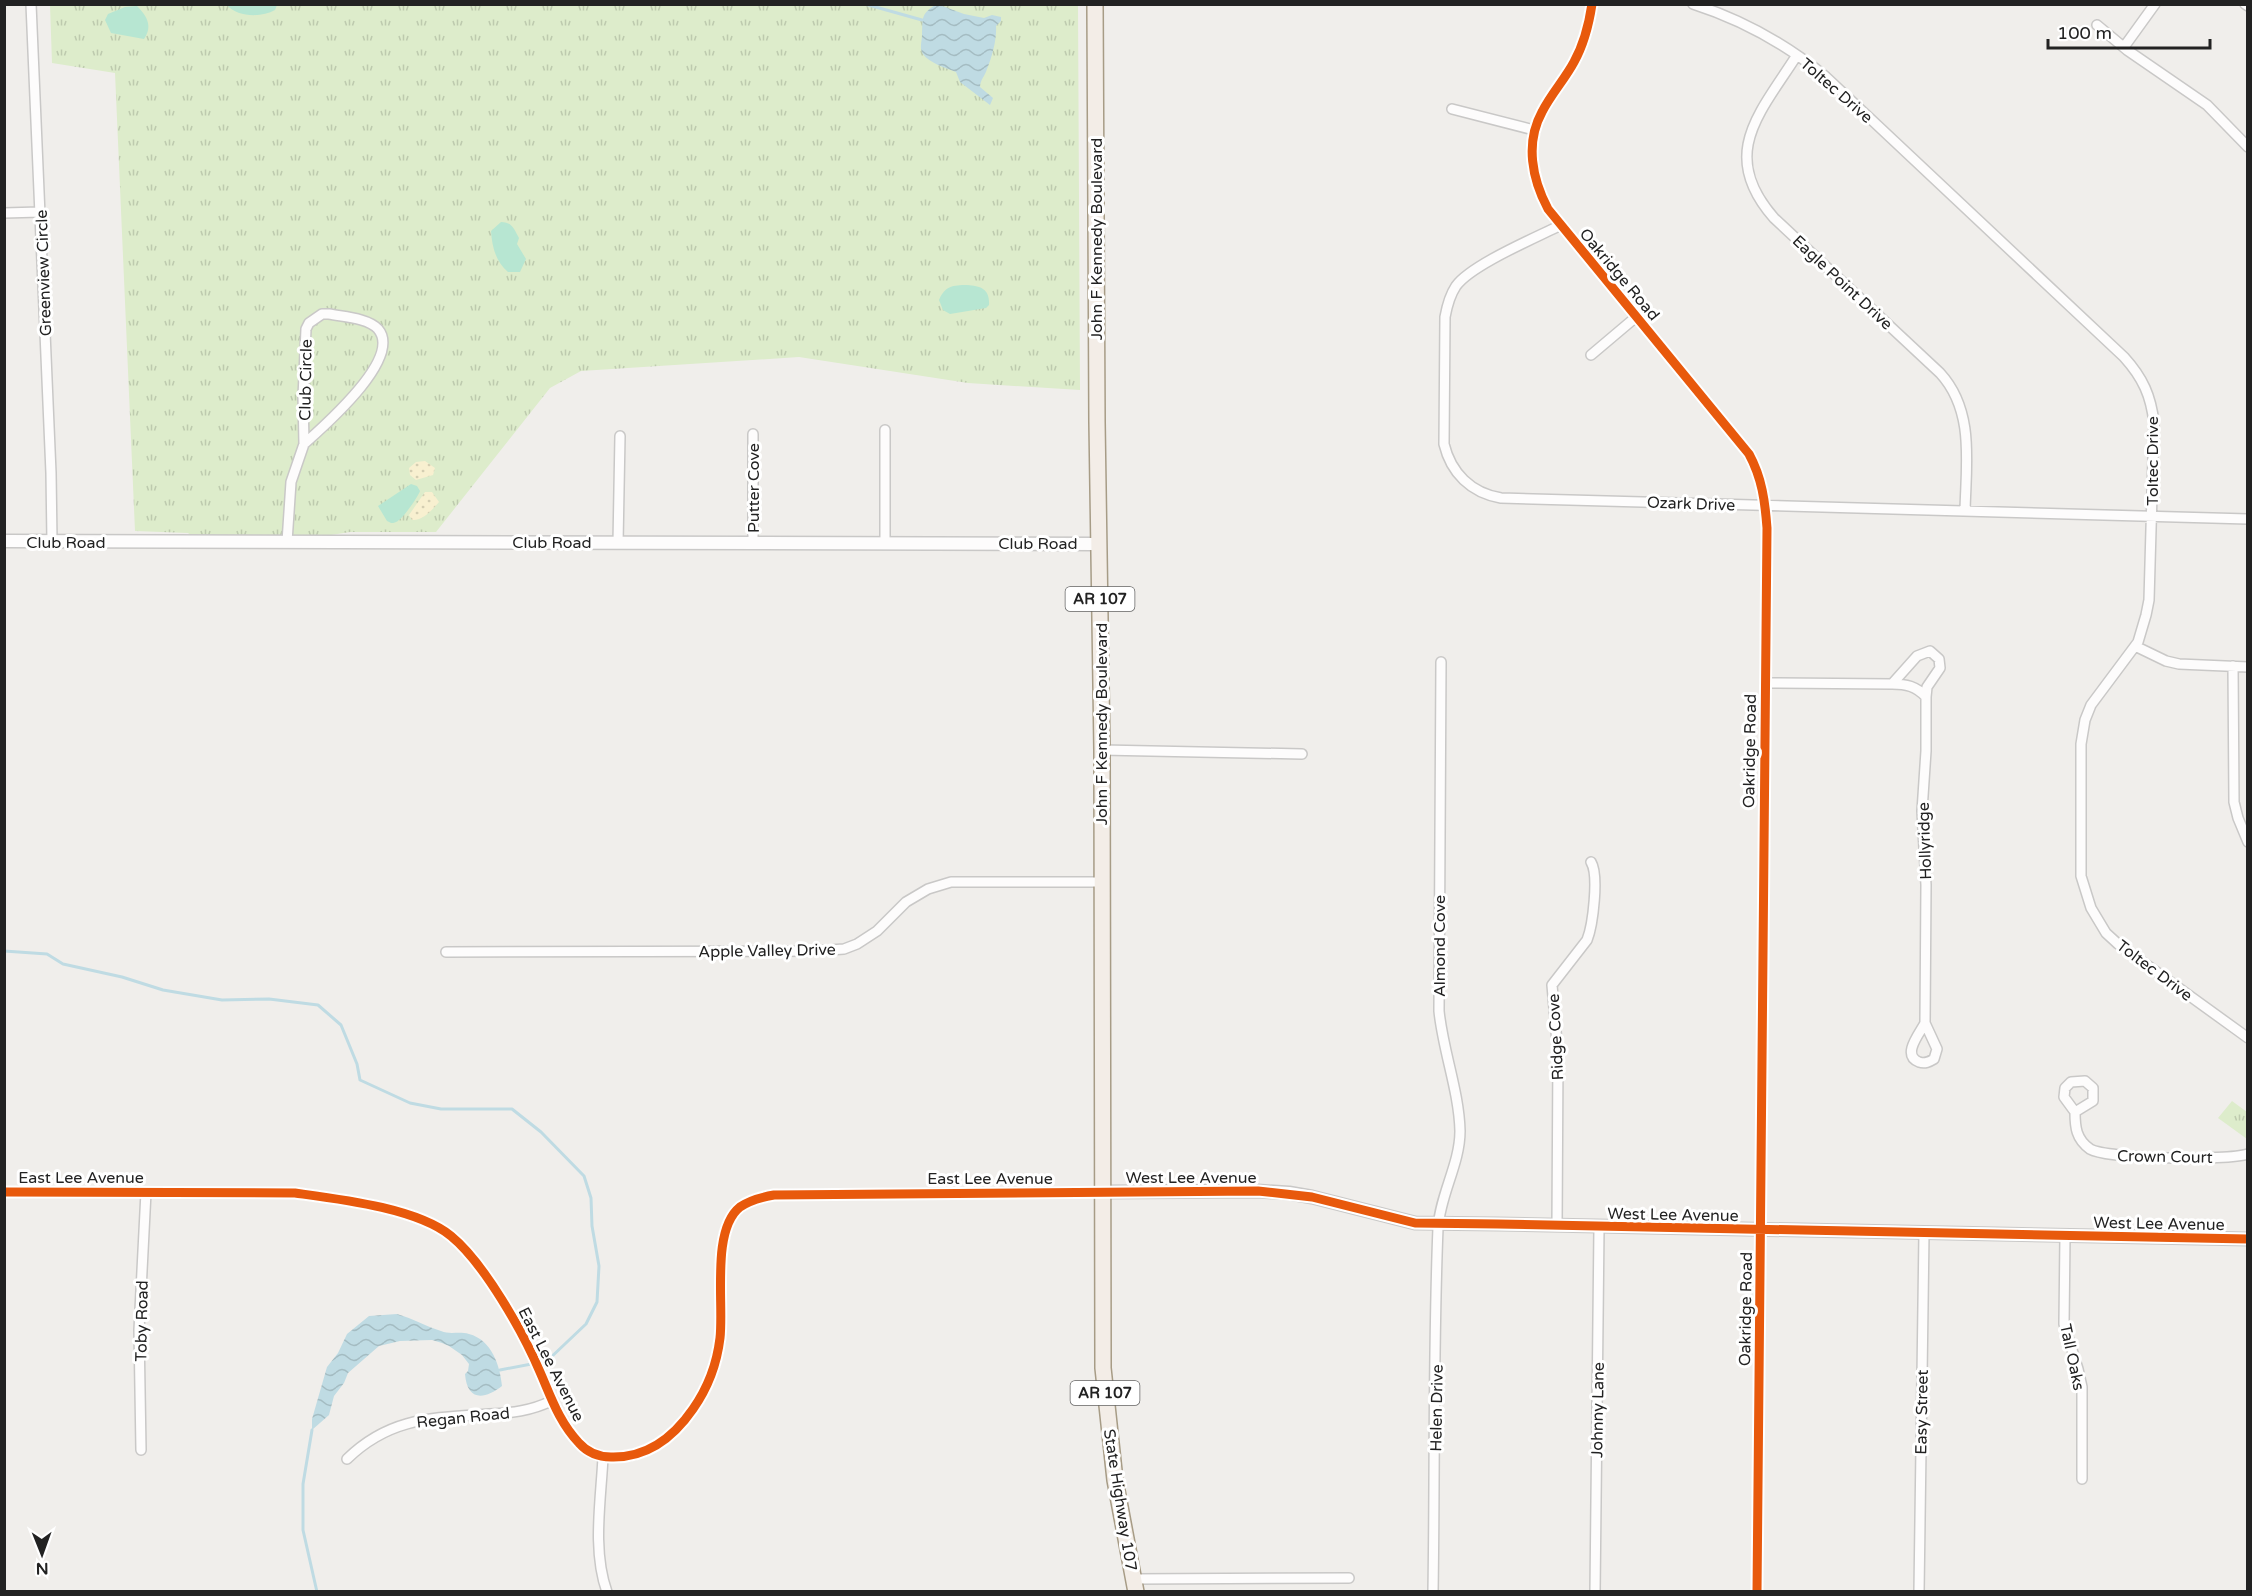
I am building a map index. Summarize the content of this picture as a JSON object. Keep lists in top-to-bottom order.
{
  "streets": {
    "main road": ["John F Kennedy Boulevard", "AR 107", "State Highway 107"],
    "street": [
      "Toltec Drive",
      "Greenview Circle",
      "Oakridge Road",
      "Eagle Point Drive",
      "Club Circle",
      "Putter Cove",
      "Ozark Drive",
      "Club Road",
      "Hollyridge",
      "Almond Cove",
      "Apple Valley Drive",
      "Ridge Cove",
      "Crown Court",
      "East Lee Avenue",
      "West Lee Avenue",
      "Toby Road",
      "Tall Oaks",
      "Helen Drive",
      "Johnny Lane",
      "Easy Street",
      "Regan Road"
    ]
  },
  "crossings": [
    ["Toltec Drive", "Eagle Point Drive"],
    ["Toltec Drive", "Ozark Drive"],
    ["John F Kennedy Boulevard", "Club Road"],
    ["John F Kennedy Boulevard", "Apple Valley Drive"],
    ["John F Kennedy Boulevard", "East Lee Avenue"],
    ["John F Kennedy Boulevard", "West Lee Avenue"],
    ["John F Kennedy Boulevard", "State Highway 107"],
    ["Greenview Circle", "Club Road"],
    ["Oakridge Road", "Ozark Drive"],
    ["Oakridge Road", "West Lee Avenue"],
    ["Eagle Point Drive", "Ozark Drive"],
    ["Club Circle", "Club Road"],
    ["Putter Cove", "Club Road"],
    ["Almond Cove", "West Lee Avenue"],
    ["Almond Cove", "Helen Drive"],
    ["Ridge Cove", "West Lee Avenue"],
    ["East Lee Avenue", "West Lee Avenue"],
    ["East Lee Avenue", "Toby Road"],
    ["East Lee Avenue", "Regan Road"],
    ["East Lee Avenue", "State Highway 107"],
    ["West Lee Avenue", "Tall Oaks"],
    ["West Lee Avenue", "Helen Drive"],
    ["West Lee Avenue", "Johnny Lane"],
    ["West Lee Avenue", "Easy Street"],
    ["West Lee Avenue", "State Highway 107"]
  ],
  "scale_bar": "100 m",
  "north": "bottom"
}
